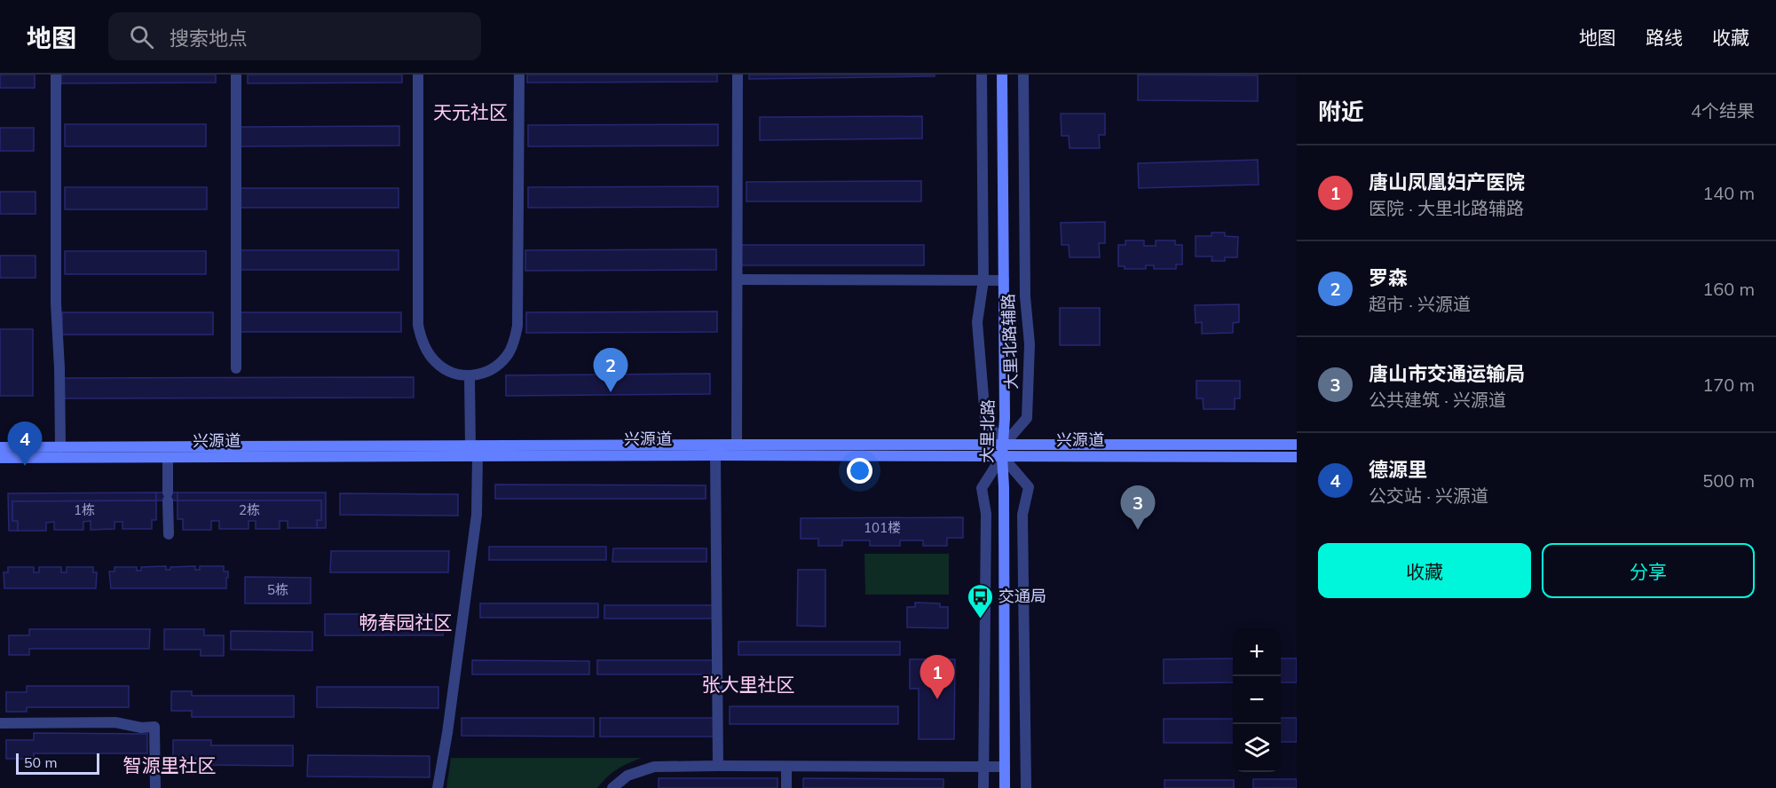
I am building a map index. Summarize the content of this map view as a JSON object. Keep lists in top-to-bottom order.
{
  "streets": {
    "main road": ["大里北路", "兴源道"],
    "street": ["大里北路辅路"]
  },
  "crossings": [
    ["大里北路辅路", "大里北路"],
    ["大里北路辅路", "兴源道"],
    ["大里北路", "兴源道"]
  ],
  "districts": [
    "天元社区",
    "畅春园社区",
    "张大里社区",
    "智源里社区"
  ],
  "places": {
    "bus stop": ["交通局"]
  },
  "house_numbers": [
    "1栋",
    "2栋",
    "101楼",
    "5栋"
  ],
  "scale_bar": "50 m",
  "page": {
    "header": "地图",
    "search": "搜索地点",
    "nav": ["地图", "路线", "收藏"],
    "heading": ["附近", "4个结果"],
    "list": [
      {
        "mark": "1",
        "name": "唐山凤凰妇产医院",
        "note": "医院 · 大里北路辅路",
        "value": "140 m"
      },
      {
        "mark": "2",
        "name": "罗森",
        "note": "超市 · 兴源道",
        "value": "160 m"
      },
      {
        "mark": "3",
        "name": "唐山市交通运输局",
        "note": "公共建筑 · 兴源道",
        "value": "170 m"
      },
      {
        "mark": "4",
        "name": "德源里",
        "note": "公交站 · 兴源道",
        "value": "500 m"
      }
    ],
    "pins": [
      "2",
      "4",
      "3",
      "1"
    ],
    "buttons": ["收藏", "分享"],
    "map_buttons": ["+", "−"],
    "scale": "50 m"
  }
}
